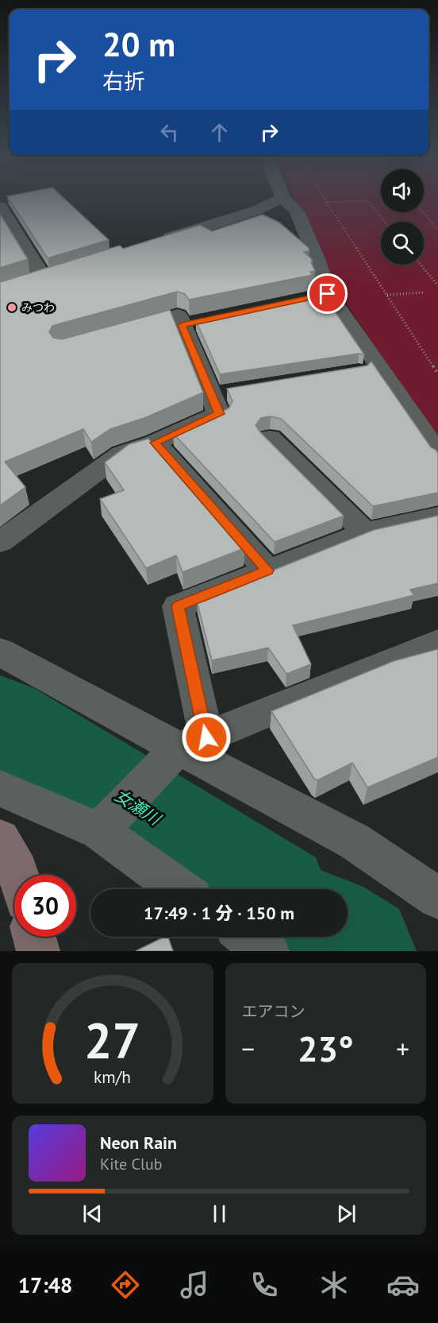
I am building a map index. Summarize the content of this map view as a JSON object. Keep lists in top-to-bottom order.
{
  "water": ["女瀬川"],
  "places": ["みつわ"],
  "page": {
    "turn": ["20 m", "右折"],
    "limit": "30",
    "trip": "17:49 · 1 分 · 150 m",
    "tile": "エアコン",
    "heat": ["−", "23°", "+"],
    "song": ["Neon Rain", "Kite Club"],
    "tabs": "17:48",
    "gauge": ["27", "km/h"]
  }
}
